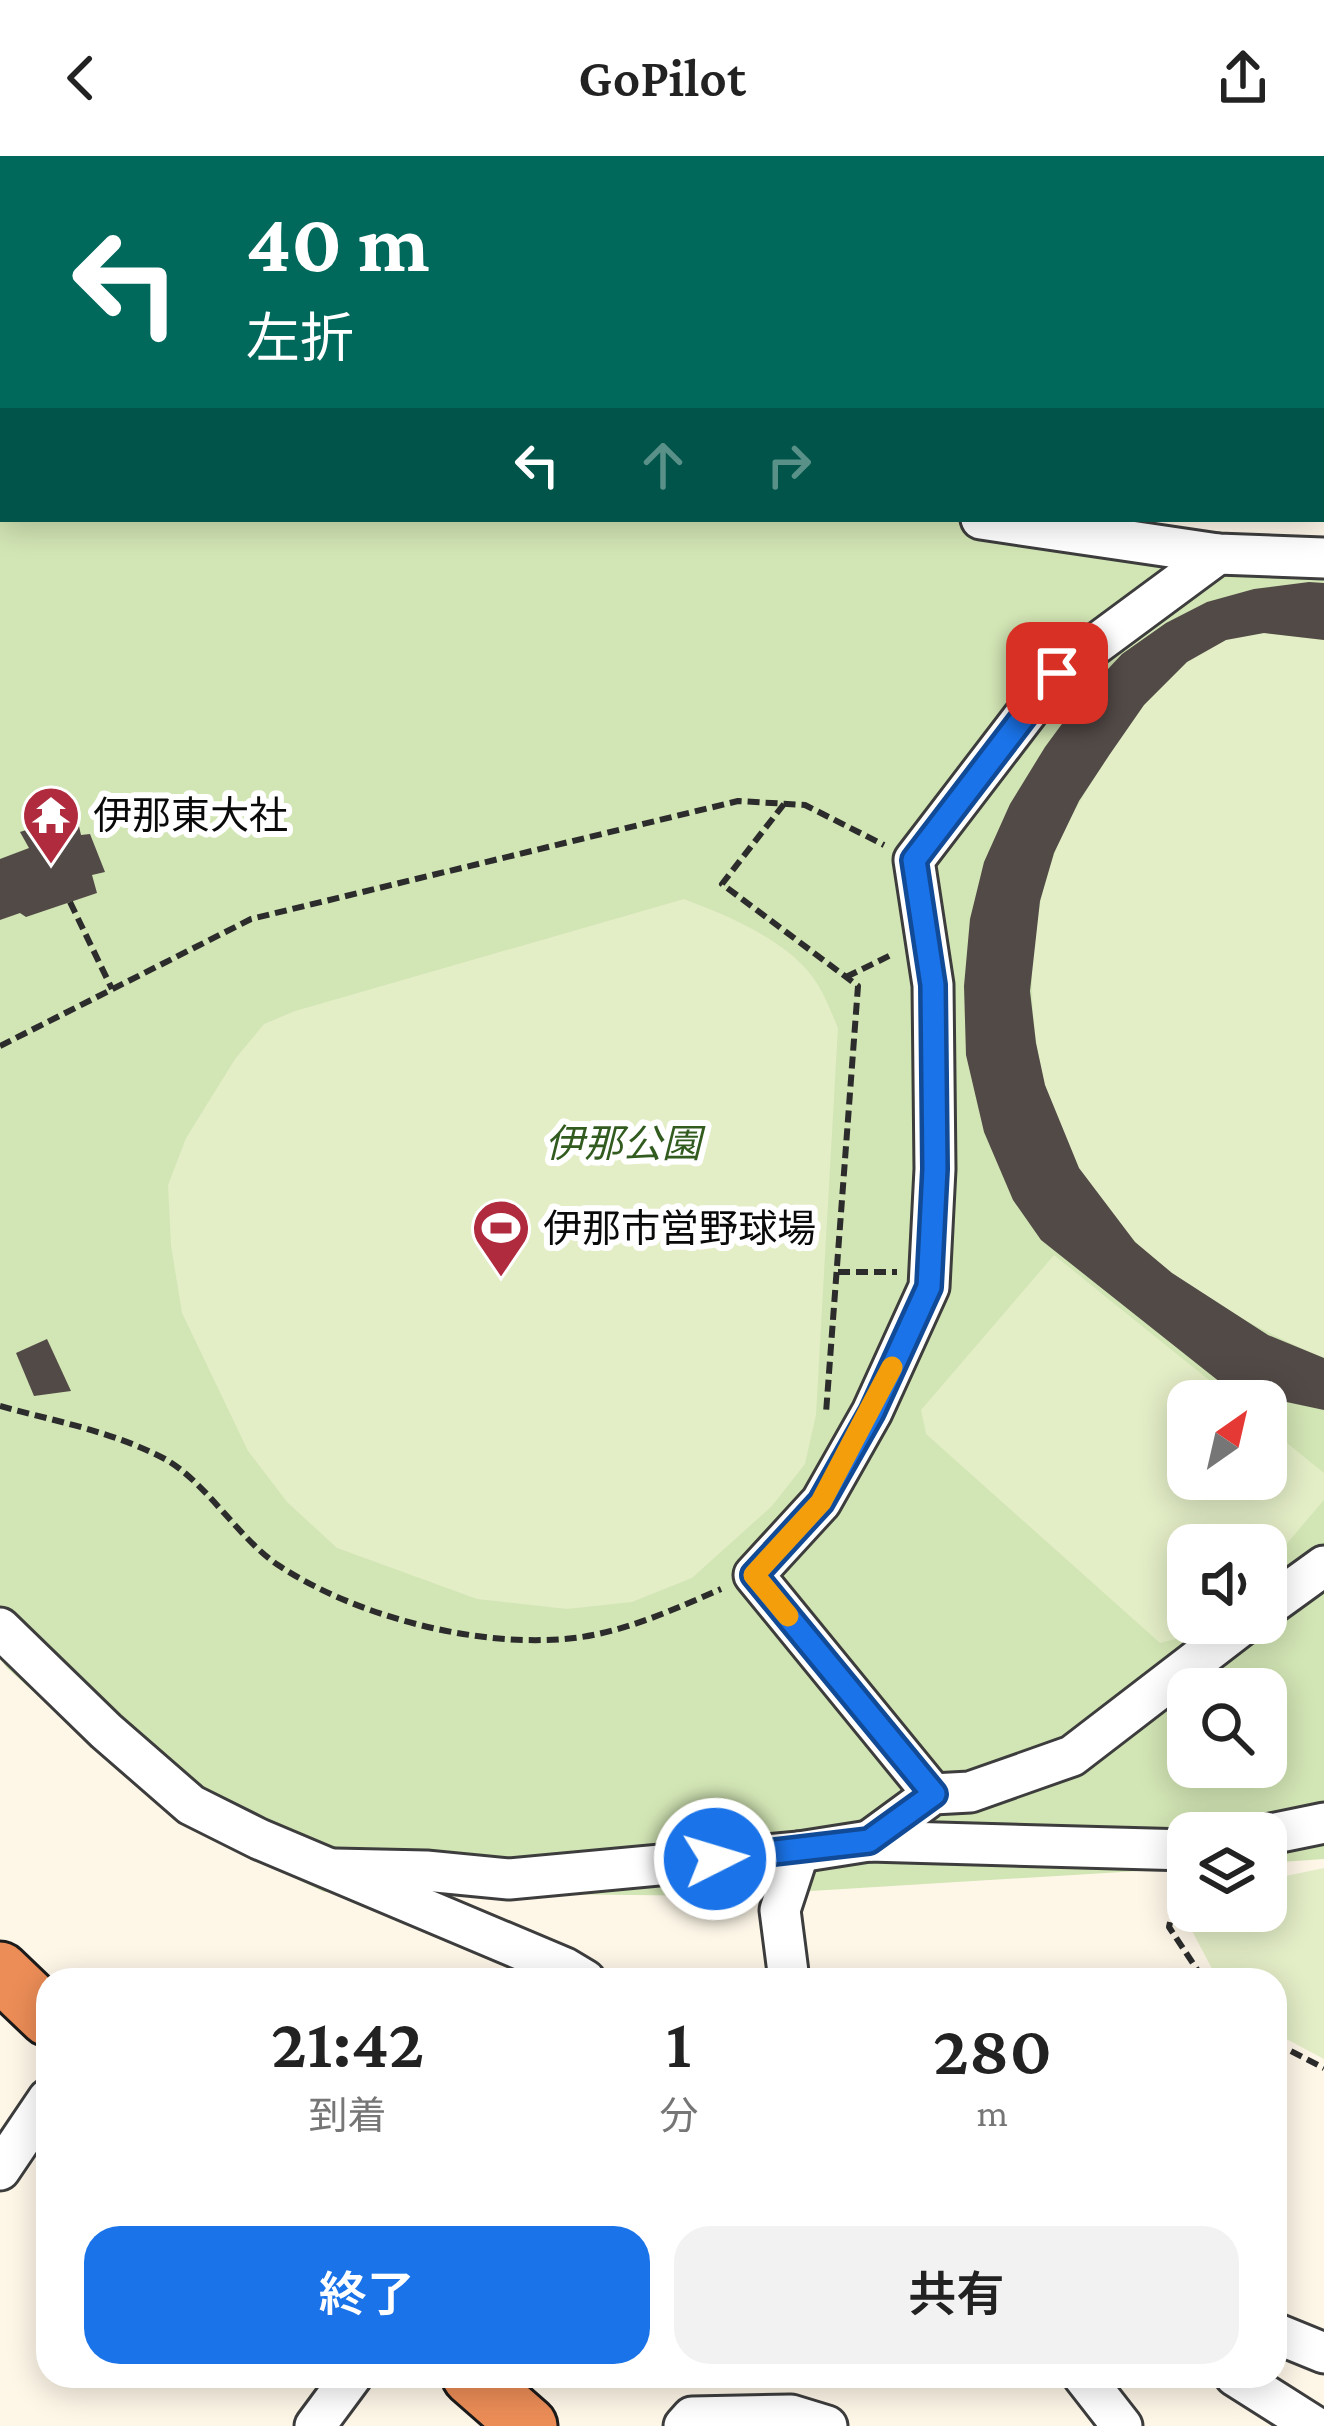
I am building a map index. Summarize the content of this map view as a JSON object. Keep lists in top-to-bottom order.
{
  "parks": ["伊那公園"],
  "places": {
    "temple": ["伊那東大社"],
    "sports": ["伊那市営野球場"]
  },
  "north": "top right",
  "page": {
    "header": "GoPilot",
    "turn": ["40 m", "左折"],
    "eta": [
      "21:42",
      "到着",
      "1",
      "分",
      "280",
      "m"
    ],
    "buttons": ["終了", "共有"]
  }
}
